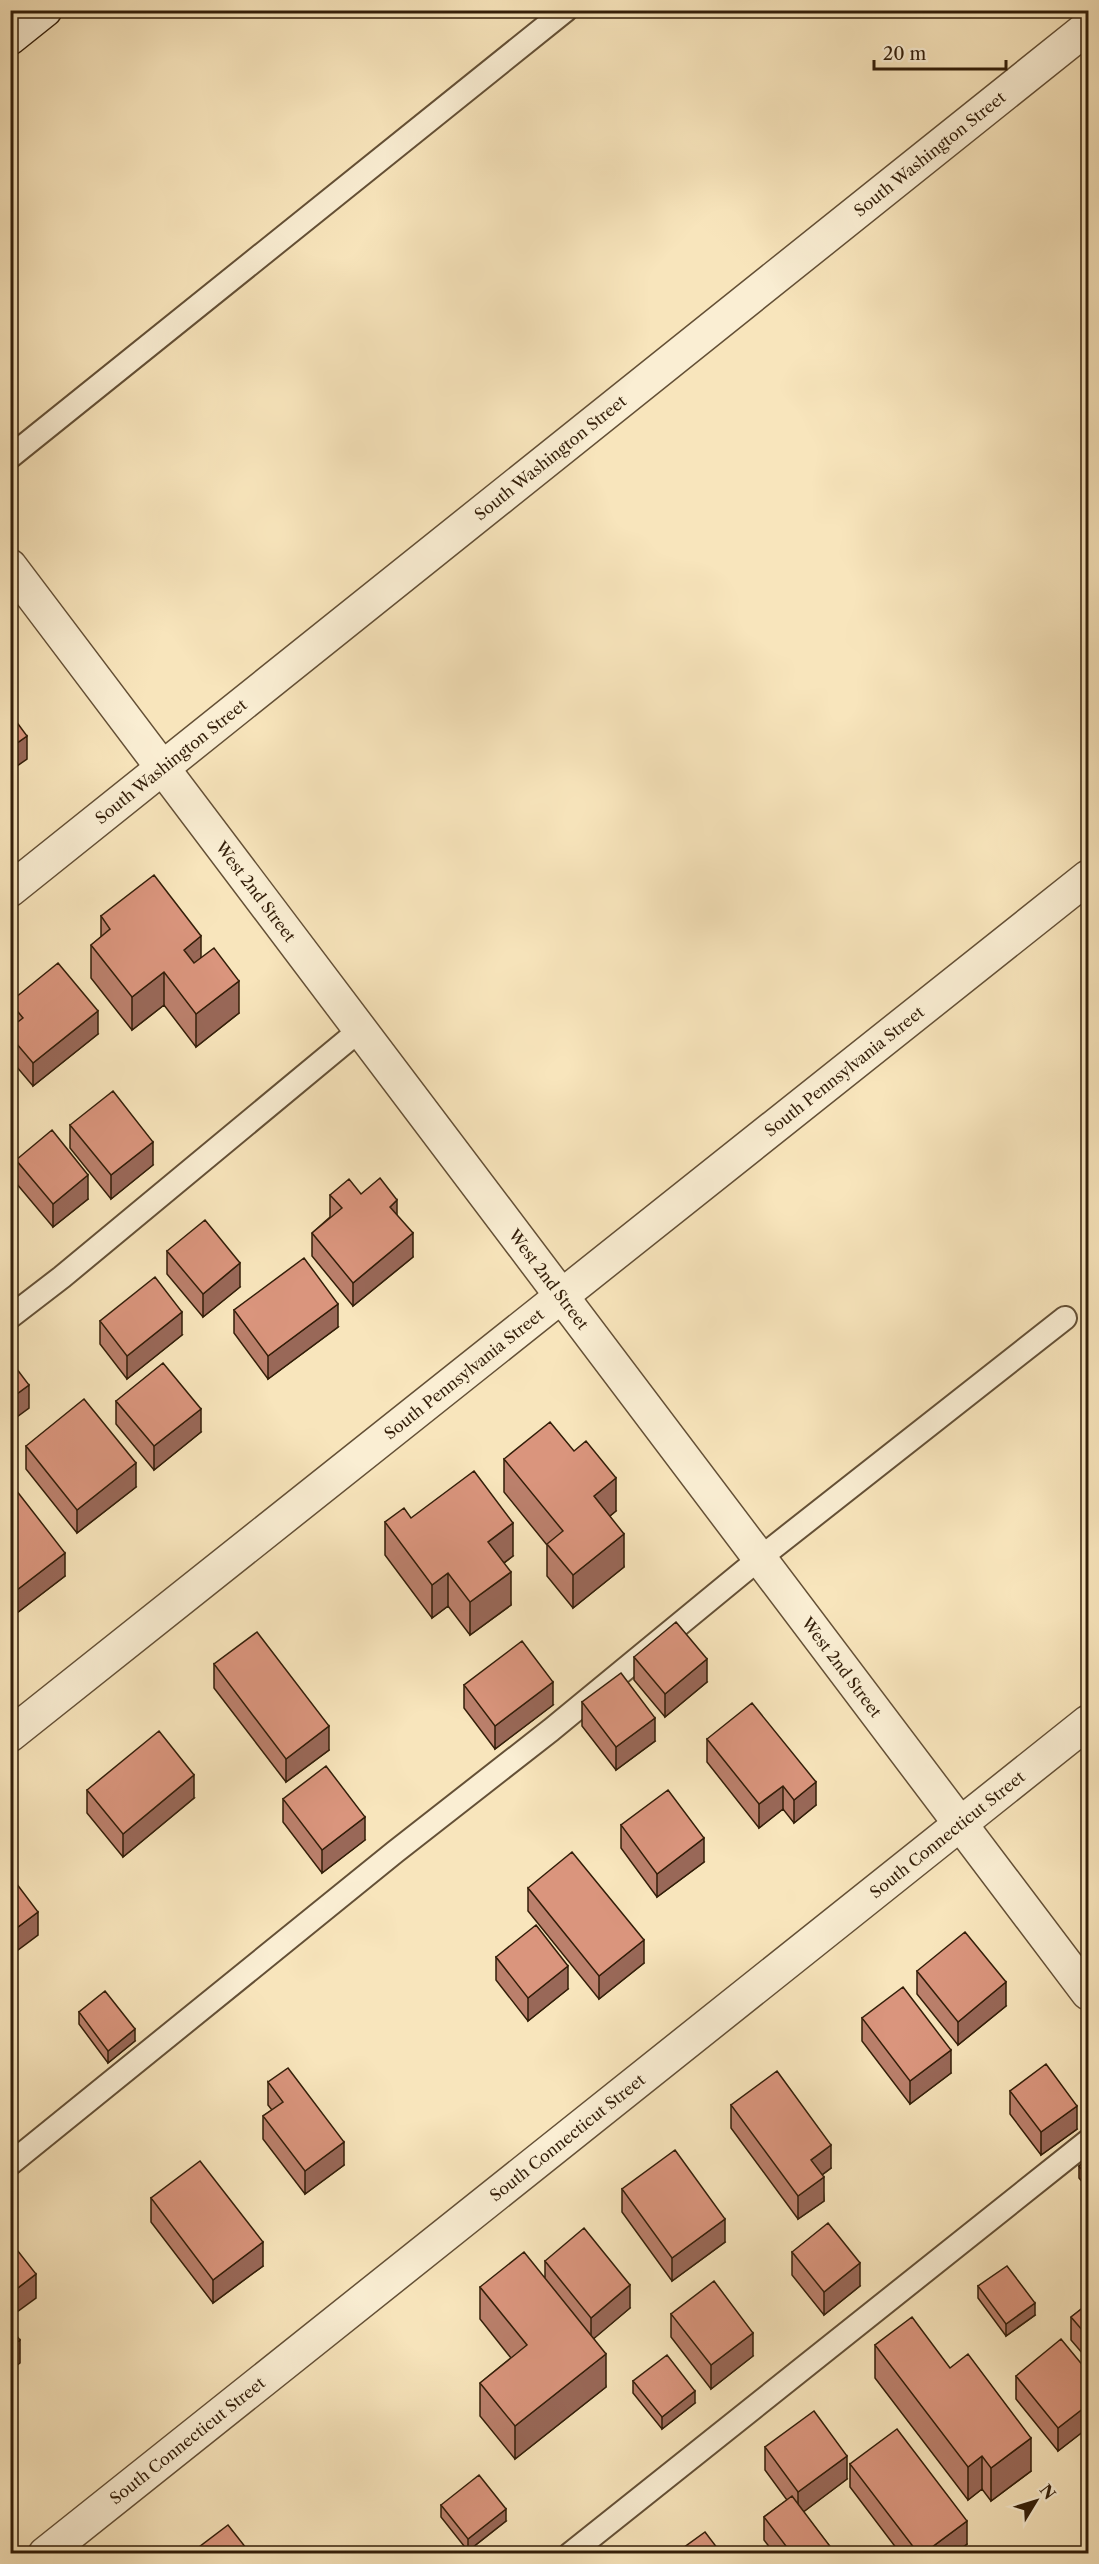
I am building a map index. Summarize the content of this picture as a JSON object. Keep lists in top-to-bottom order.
{
  "streets": {
    "street": [
      "South Washington Street",
      "West 2nd Street",
      "South Pennsylvania Street",
      "South Connecticut Street"
    ]
  },
  "crossings": [
    ["South Washington Street", "West 2nd Street"],
    ["West 2nd Street", "South Pennsylvania Street"],
    ["West 2nd Street", "South Connecticut Street"]
  ],
  "scale_bar": "20 m",
  "north": "top right"
}
